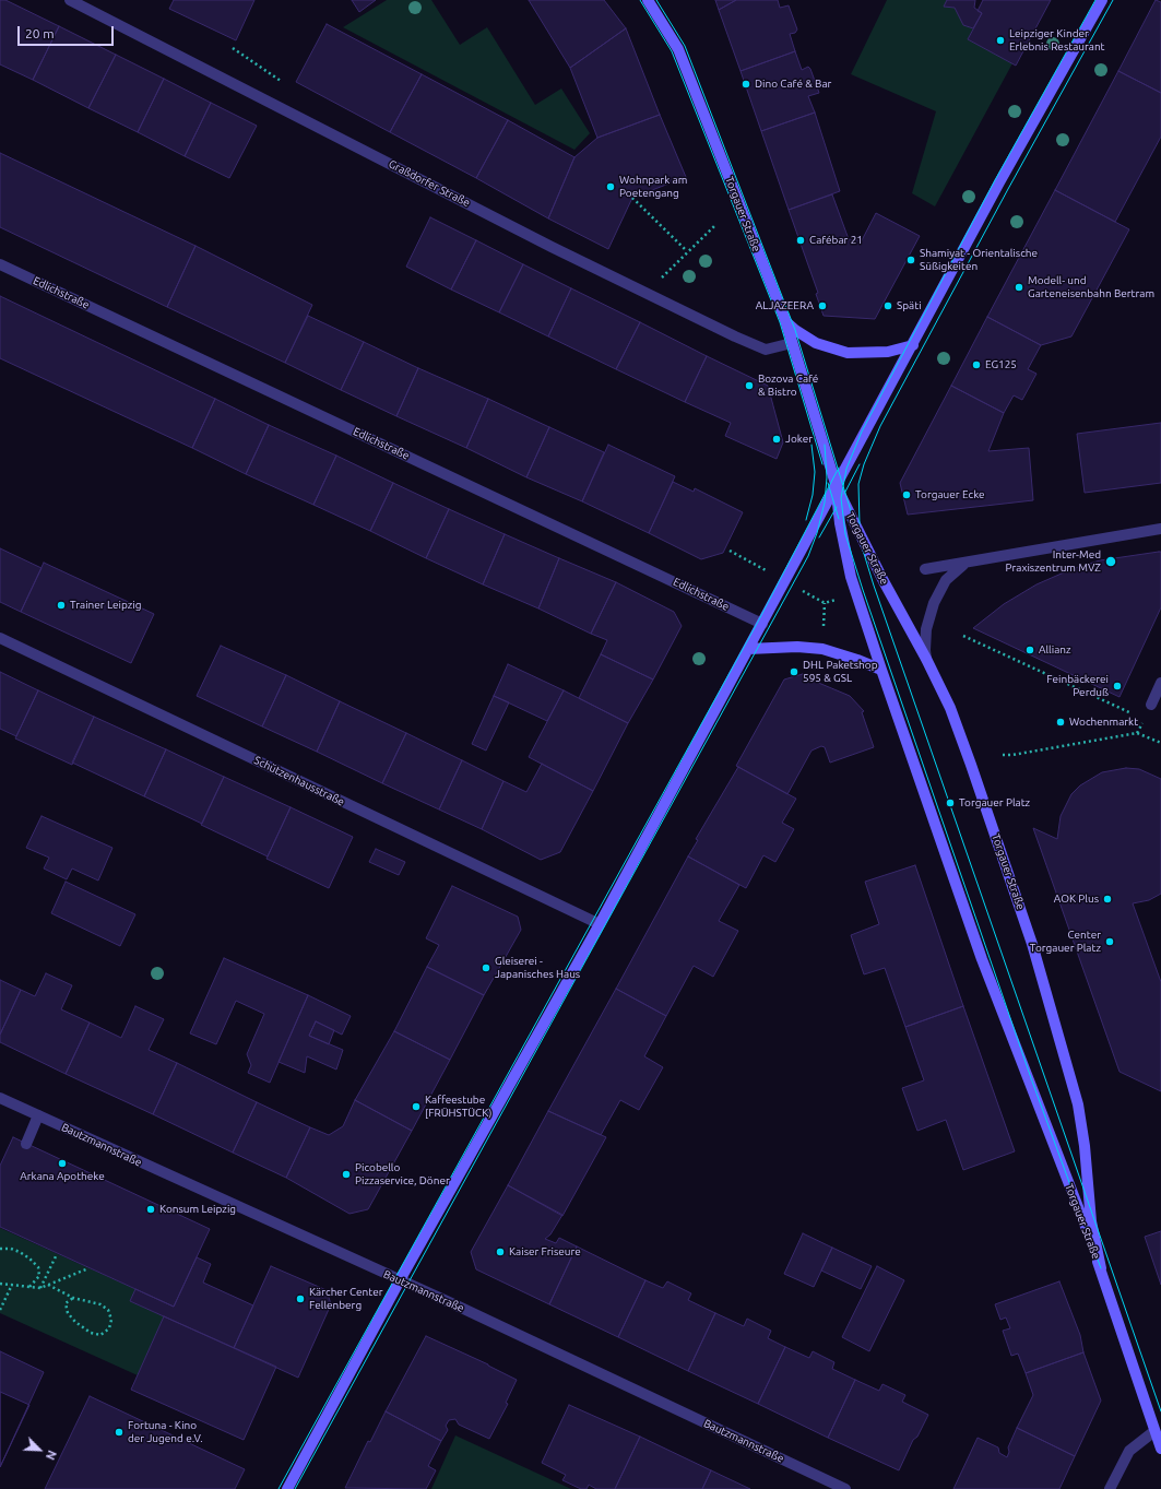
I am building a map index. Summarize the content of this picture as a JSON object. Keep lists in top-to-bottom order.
{
  "streets": {
    "main road": ["Torgauer Straße"],
    "street": [
      "Graßdorfer Straße",
      "Edlichstraße",
      "Schützenhausstraße",
      "Bautzmannstraße"
    ]
  },
  "crossings": [
    ["Graßdorfer Straße", "Torgauer Straße"]
  ],
  "places": [
    "Leipziger Kinder Erlebnis Restaurant",
    "Dino Café & Bar",
    "Wohnpark am Poetengang",
    "Cafébar 21",
    "Shamiyat - Orientalische Süßigkeiten",
    "Modell- und Garteneisenbahn Bertram",
    "ALJAZEERA",
    "Späti",
    "EG125",
    "Bozova Café & Bistro",
    "Joker",
    "Torgauer Ecke",
    "Inter-Med Praxiszentrum MVZ",
    "Trainer Leipzig",
    "Allianz",
    "DHL Paketshop 595 & GSL",
    "Feinbäckerei Perduß",
    "Wochenmarkt",
    "Torgauer Platz",
    "AOK Plus",
    "Center Torgauer Platz",
    "Gleiserei - Japanisches Haus",
    "Kaffeestube [FRÜHSTÜCK)",
    "Arkana Apotheke",
    "Picobello Pizzaservice, Döner",
    "Konsum Leipzig",
    "Kaiser Friseure",
    "Kärcher Center Fellenberg",
    "Fortuna - Kino der Jugend e.V."
  ],
  "scale_bar": "20 m",
  "north": "bottom right"
}
